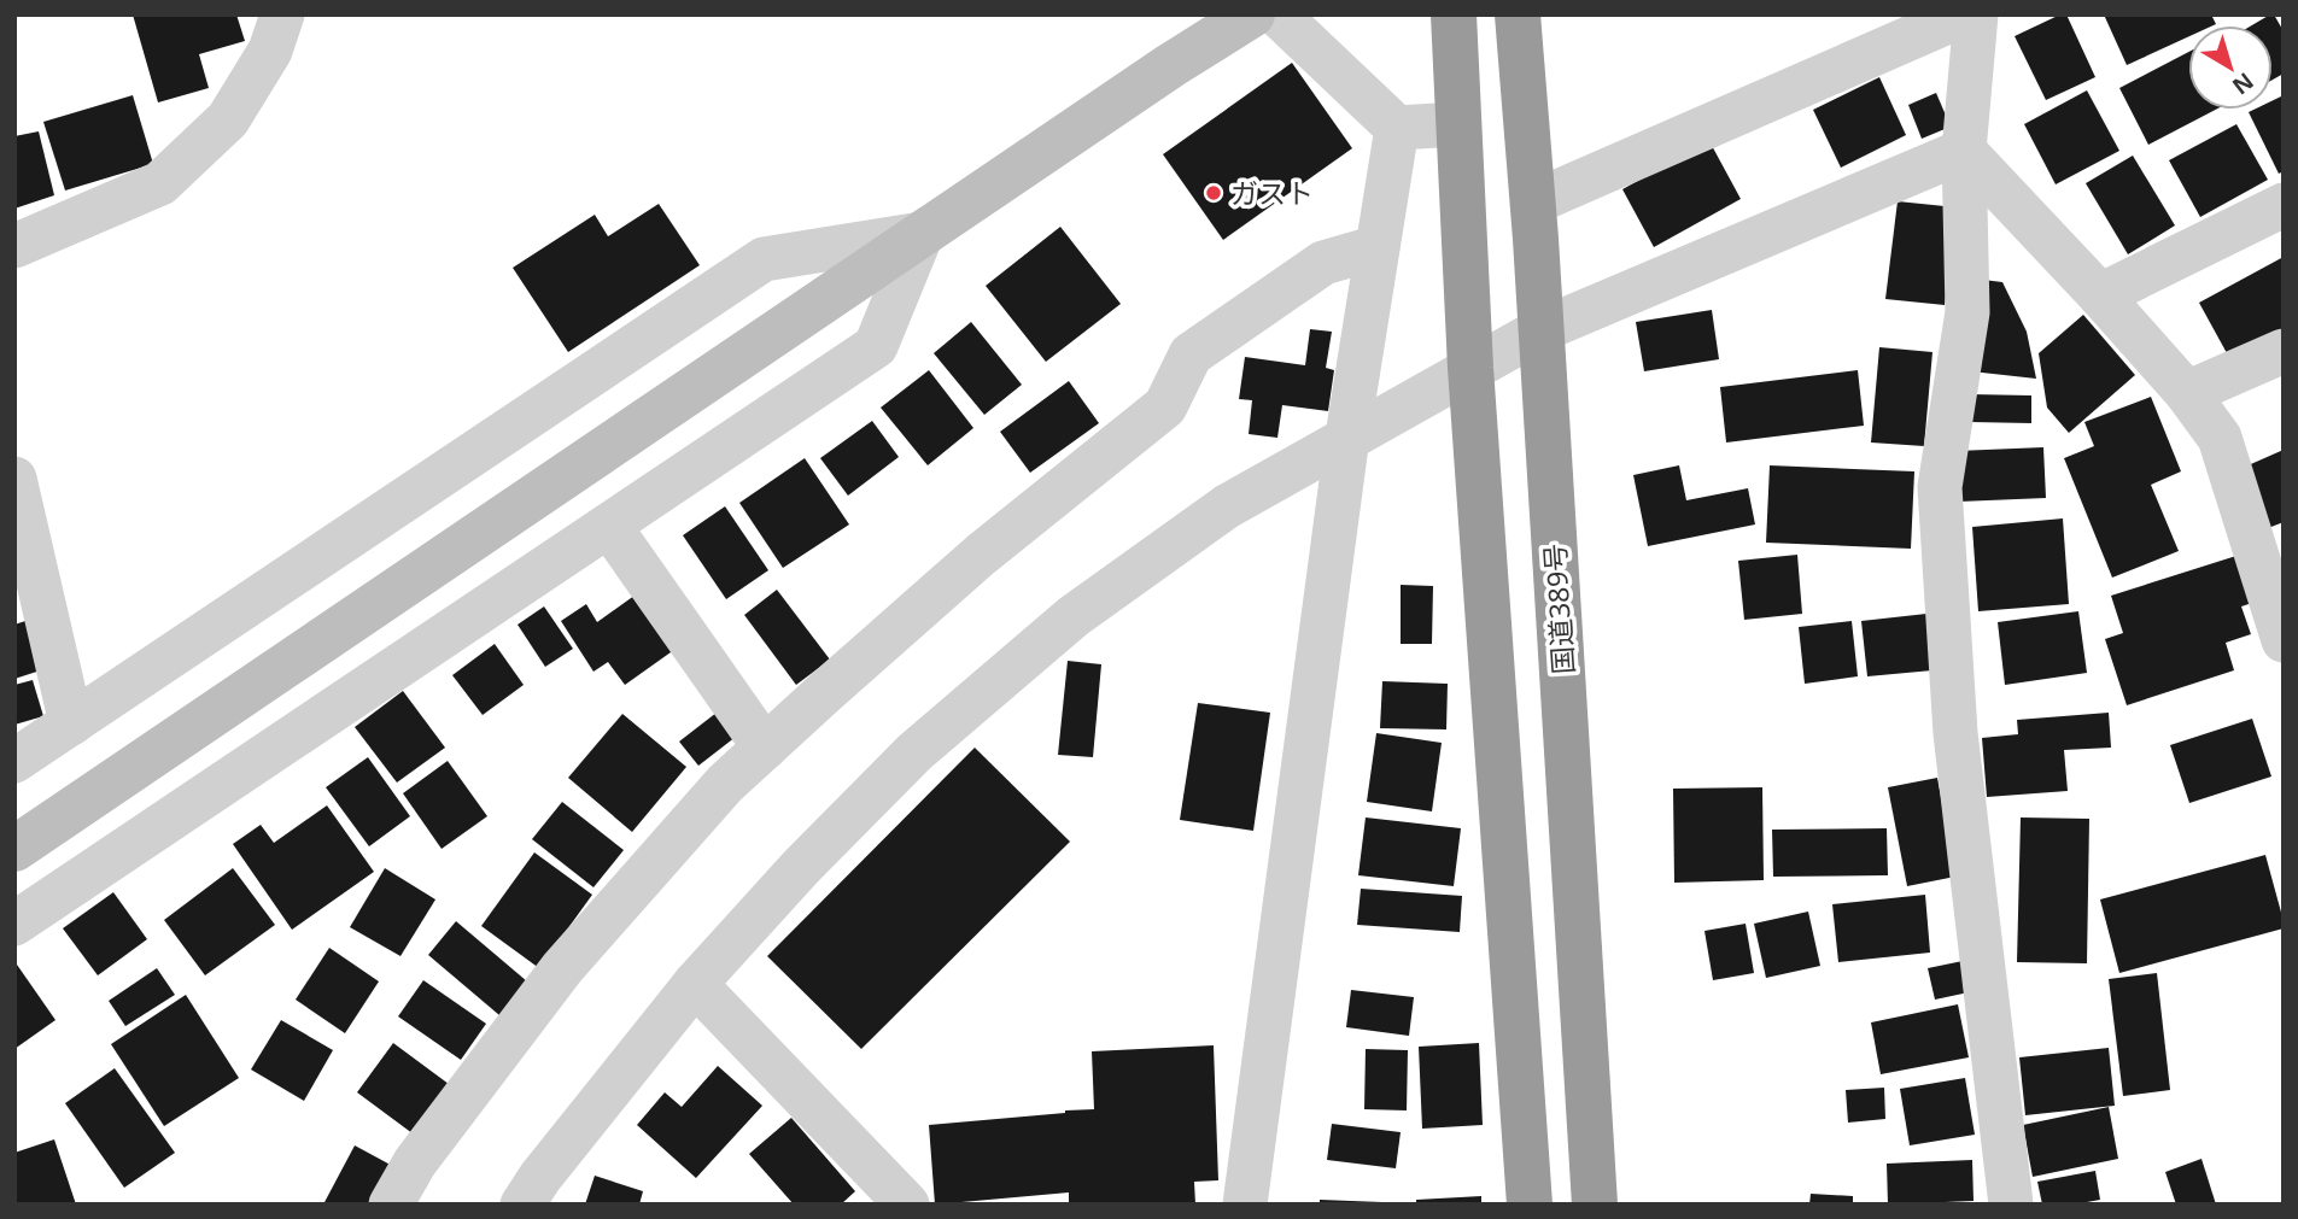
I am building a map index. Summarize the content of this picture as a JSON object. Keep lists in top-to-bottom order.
{
  "streets": {
    "highway": ["国道389号"]
  },
  "places": ["ガスト"],
  "north": "bottom right"
}
